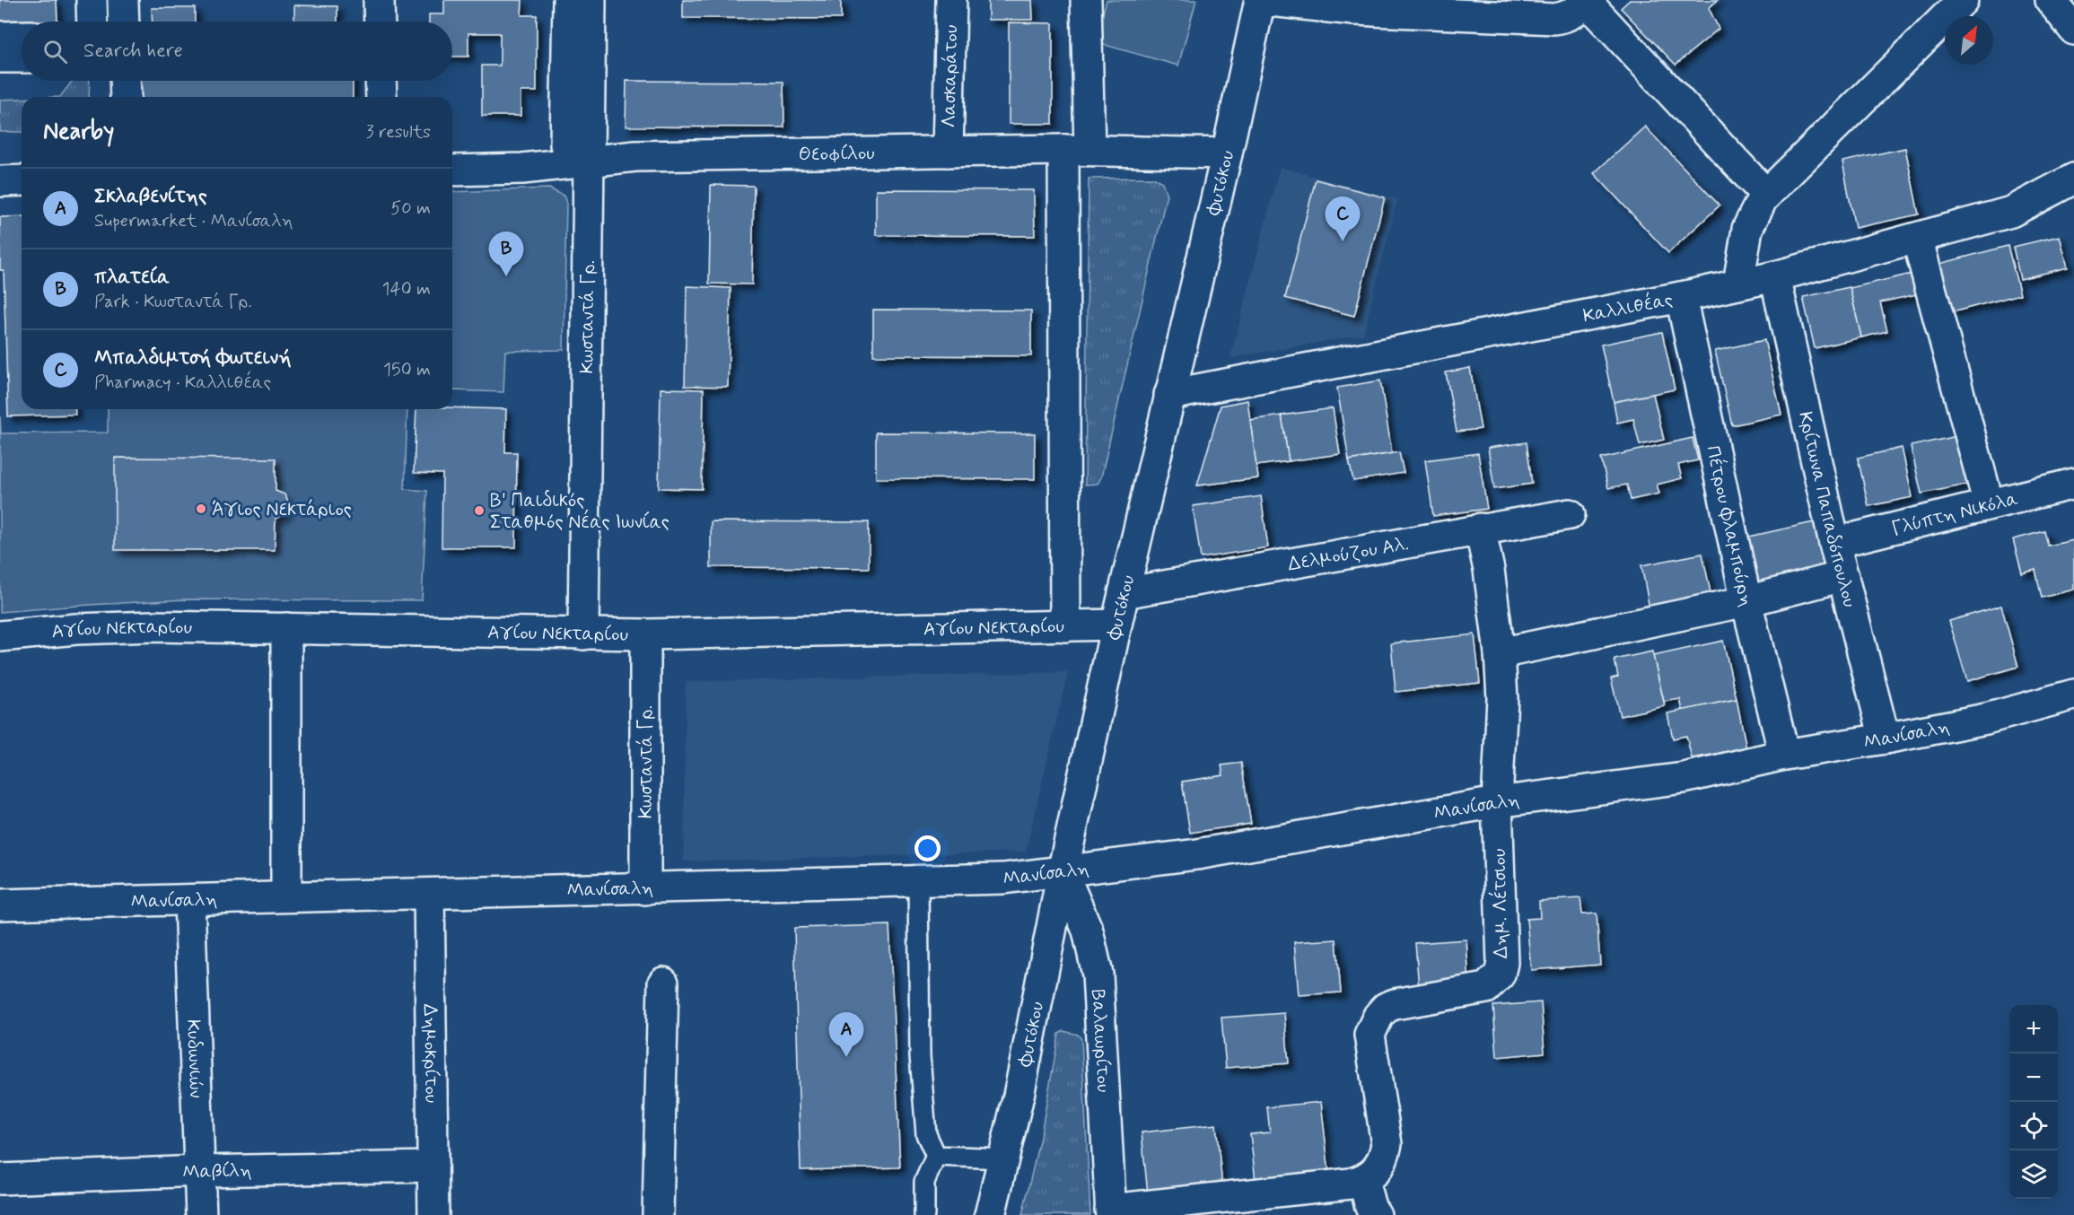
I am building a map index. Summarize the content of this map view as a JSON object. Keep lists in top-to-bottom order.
{
  "streets": {
    "street": [
      "Λασκαράτου",
      "Θεοφίλου",
      "Φυτόκου",
      "Καλλιθέας",
      "Κωσταντά Γρ.",
      "Κρίτωνα Παπαδόπουλου",
      "Γλύπτη Νικόλα",
      "Πέτρου Φλαμπούρη",
      "Δελμούζου Αλ.",
      "Αγίου Νεκταρίου",
      "Μανίσαλη",
      "Δημ. Λέτσιου",
      "Βαλαωρίτου",
      "Δημοκρίτου",
      "Κυδωνιών",
      "Μαβίλη"
    ]
  },
  "crossings": [
    ["Λασκαράτου", "Θεοφίλου"],
    ["Θεοφίλου", "Φυτόκου"],
    ["Θεοφίλου", "Κωσταντά Γρ."],
    ["Φυτόκου", "Καλλιθέας"],
    ["Φυτόκου", "Δελμούζου Αλ."],
    ["Φυτόκου", "Αγίου Νεκταρίου"],
    ["Φυτόκου", "Μανίσαλη"],
    ["Φυτόκου", "Βαλαωρίτου"],
    ["Καλλιθέας", "Κρίτωνα Παπαδόπουλου"],
    ["Καλλιθέας", "Πέτρου Φλαμπούρη"],
    ["Κωσταντά Γρ.", "Αγίου Νεκταρίου"],
    ["Κωσταντά Γρ.", "Μανίσαλη"],
    ["Κρίτωνα Παπαδόπουλου", "Γλύπτη Νικόλα"],
    ["Κρίτωνα Παπαδόπουλου", "Μανίσαλη"],
    ["Πέτρου Φλαμπούρη", "Μανίσαλη"],
    ["Δελμούζου Αλ.", "Δημ. Λέτσιου"],
    ["Μανίσαλη", "Δημ. Λέτσιου"],
    ["Μανίσαλη", "Βαλαωρίτου"],
    ["Μανίσαλη", "Δημοκρίτου"],
    ["Μανίσαλη", "Κυδωνιών"],
    ["Δημοκρίτου", "Μαβίλη"],
    ["Κυδωνιών", "Μαβίλη"]
  ],
  "places": ["Άγιος Νεκτάριος", "Β' Παιδικός Σταθμός Νέας Ιωνίας"],
  "north": "top right",
  "page": {
    "search": "Search here",
    "heading": ["Nearby", "3 results"],
    "list": [
      {
        "mark": "A",
        "name": "Σκλαβενίτης",
        "note": "Supermarket · Μανίσαλη",
        "value": "50 m"
      },
      {
        "mark": "B",
        "name": "πλατεία",
        "note": "Park · Κωσταντά Γρ.",
        "value": "140 m"
      },
      {
        "mark": "C",
        "name": "Μπαλδιμτσή Φωτεινή",
        "note": "Pharmacy · Καλλιθέας",
        "value": "150 m"
      }
    ],
    "pins": ["C", "B", "A"],
    "map_buttons": ["+", "−"]
  }
}
